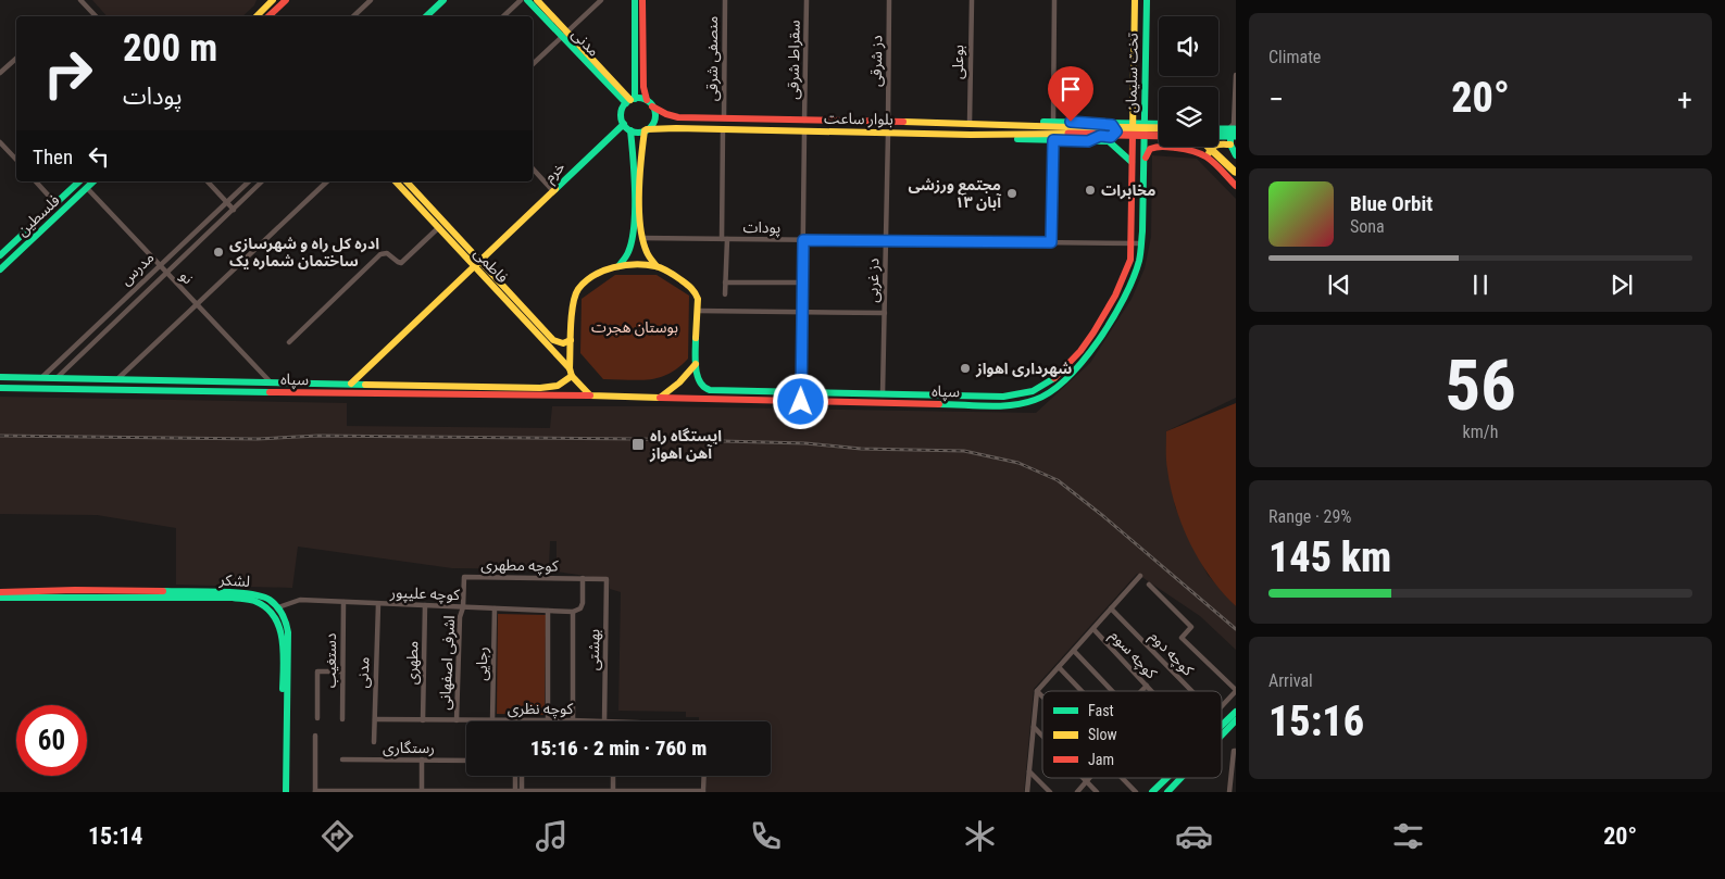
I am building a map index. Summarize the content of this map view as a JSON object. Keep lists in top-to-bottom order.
{
  "streets": {
    "main road": [
      "مدنی",
      "تخت سلیمان",
      "بلوار ساعت",
      "خرم",
      "فلسطین",
      "فاطمی",
      "سپاه",
      "لشکر"
    ],
    "street": [
      "منصفی شرقی",
      "سقراط شرقی",
      "دز شرقی",
      "بوعلی",
      "پودات",
      "مدرس",
      "نو",
      "دز غربی",
      "کوچه مطهری",
      "کوچه علیپور",
      "بهشتی",
      "کوچه دوم",
      "کوچه سوم",
      "دستغیب",
      "مطهری",
      "اشرفی اصفهانی",
      "رجایی",
      "کوچه نظری",
      "رستگاری"
    ]
  },
  "crossings": [
    ["مدنی", "بلوار ساعت"],
    ["مدنی", "خرم"],
    ["مدنی", "کوچه علیپور"],
    ["مدنی", "کوچه نظری"],
    ["منصفی شرقی", "بلوار ساعت"],
    ["سقراط شرقی", "بلوار ساعت"],
    ["دز شرقی", "بلوار ساعت"],
    ["بوعلی", "بلوار ساعت"],
    ["تخت سلیمان", "پودات"],
    ["تخت سلیمان", "سپاه"],
    ["بلوار ساعت", "خرم"],
    ["بلوار ساعت", "دز غربی"],
    ["خرم", "فاطمی"],
    ["خرم", "سپاه"],
    ["فلسطین", "نو"],
    ["پودات", "دز غربی"],
    ["پودات", "سپاه"],
    ["فاطمی", "سپاه"],
    ["مدرس", "نو"],
    ["مدرس", "سپاه"],
    ["نو", "سپاه"],
    ["دز غربی", "سپاه"],
    ["کوچه مطهری", "کوچه علیپور"],
    ["کوچه مطهری", "بهشتی"],
    ["کوچه مطهری", "اشرفی اصفهانی"],
    ["لشکر", "کوچه علیپور"],
    ["کوچه علیپور", "بهشتی"],
    ["کوچه علیپور", "دستغیب"],
    ["کوچه علیپور", "مطهری"],
    ["کوچه علیپور", "اشرفی اصفهانی"],
    ["کوچه علیپور", "رجایی"],
    ["بهشتی", "کوچه نظری"],
    ["مطهری", "کوچه نظری"],
    ["اشرفی اصفهانی", "کوچه نظری"],
    ["رجایی", "کوچه نظری"]
  ],
  "parks": ["بوستان هجرت"],
  "places": {
    "other": [
      "مخابرات",
      "مجتمع ورزشی ۱۳ آبان",
      "ادره کل راه و شهرسازی ساختمان شماره یک",
      "شهرداری اهواز"
    ],
    "transit": ["ایستگاه راه آهن اهواز"]
  },
  "legend": ["Fast", "Slow", "Jam"],
  "page": {
    "tile": [
      "Climate",
      ["56", "km/h"],
      ["Range · 29%", "145 km"],
      ["Arrival", "15:16"]
    ],
    "turn": ["200 m", "پودات"],
    "heat": ["−", "20°", "+"],
    "then": "Then",
    "song": ["Blue Orbit", "Sona"],
    "limit": "60",
    "trip": "15:16 · 2 min · 760 m",
    "tabs": ["15:14", "20°"]
  }
}
